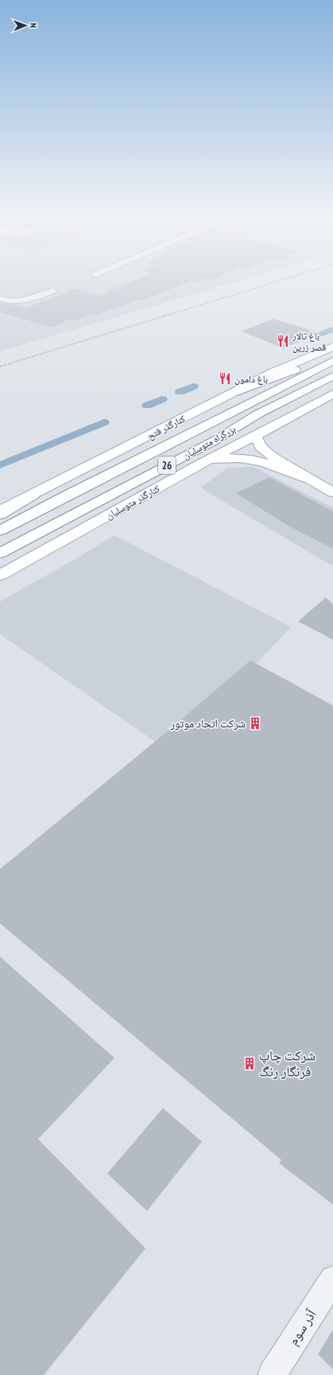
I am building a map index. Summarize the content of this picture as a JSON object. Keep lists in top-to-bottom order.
{
  "streets": {
    "main road": [
      "کنارگذر فتح",
      "بزرگراه متوسلیان",
      "26",
      "کنارگذر متوسلیان"
    ],
    "street": ["آذر سوم"]
  },
  "places": {
    "restaurant": ["باغ تالار قصر زرین", "باغ دامون"],
    "building": ["شرکت اتحاد موتور", "شرکت چاپ فرنگار رنگ"]
  },
  "north": "right"
}
